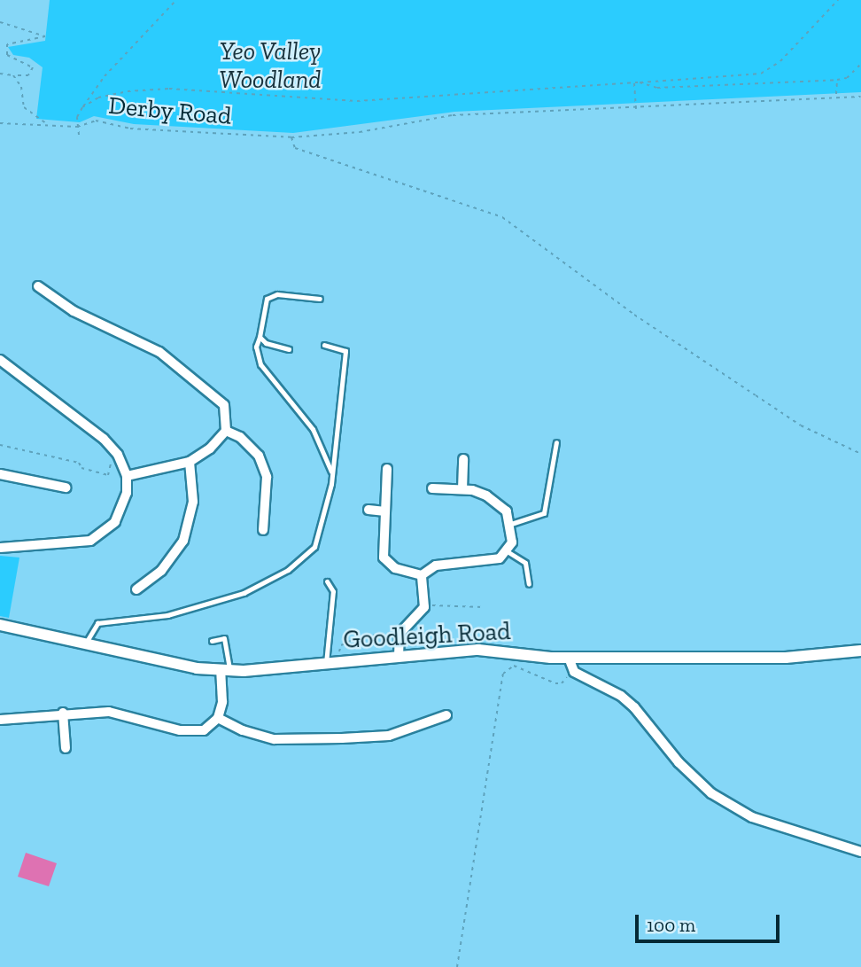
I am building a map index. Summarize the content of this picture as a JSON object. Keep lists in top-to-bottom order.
{
  "streets": {
    "street": ["Goodleigh Road"],
    "path": ["Derby Road"]
  },
  "parks": ["Yeo Valley Woodland"],
  "scale_bar": "100 m"
}
